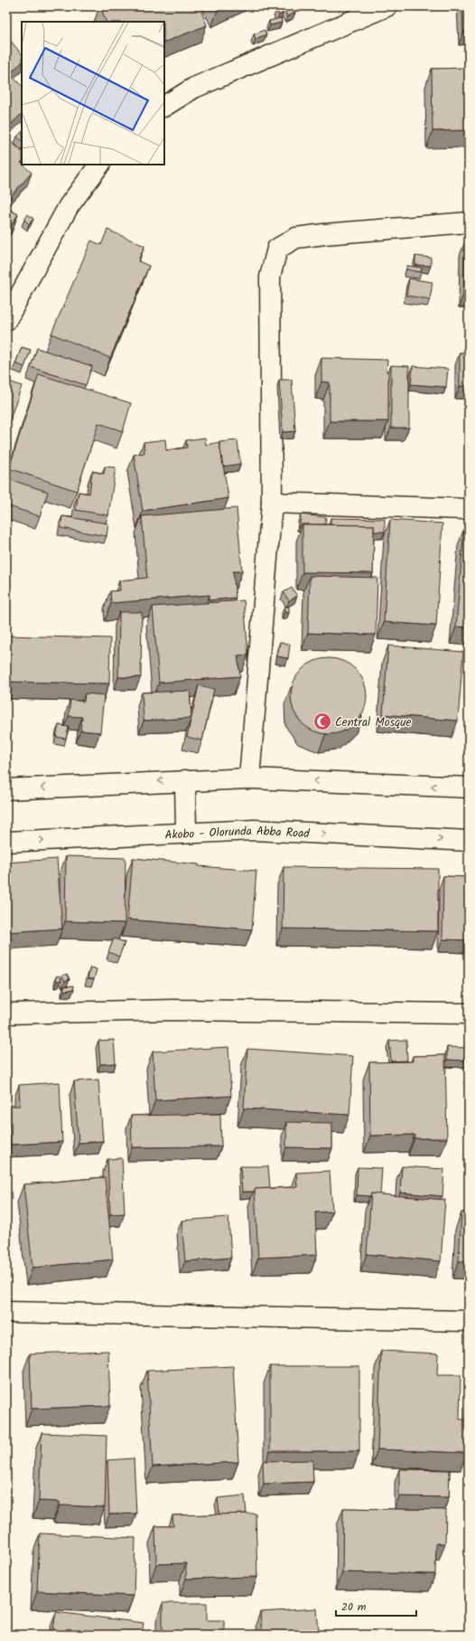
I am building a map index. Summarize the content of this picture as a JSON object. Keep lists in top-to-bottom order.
{
  "streets": {
    "street": ["Akobo - Olorunda Abba Road"]
  },
  "places": {
    "mosque": ["Central Mosque"]
  },
  "scale_bar": "20 m"
}
